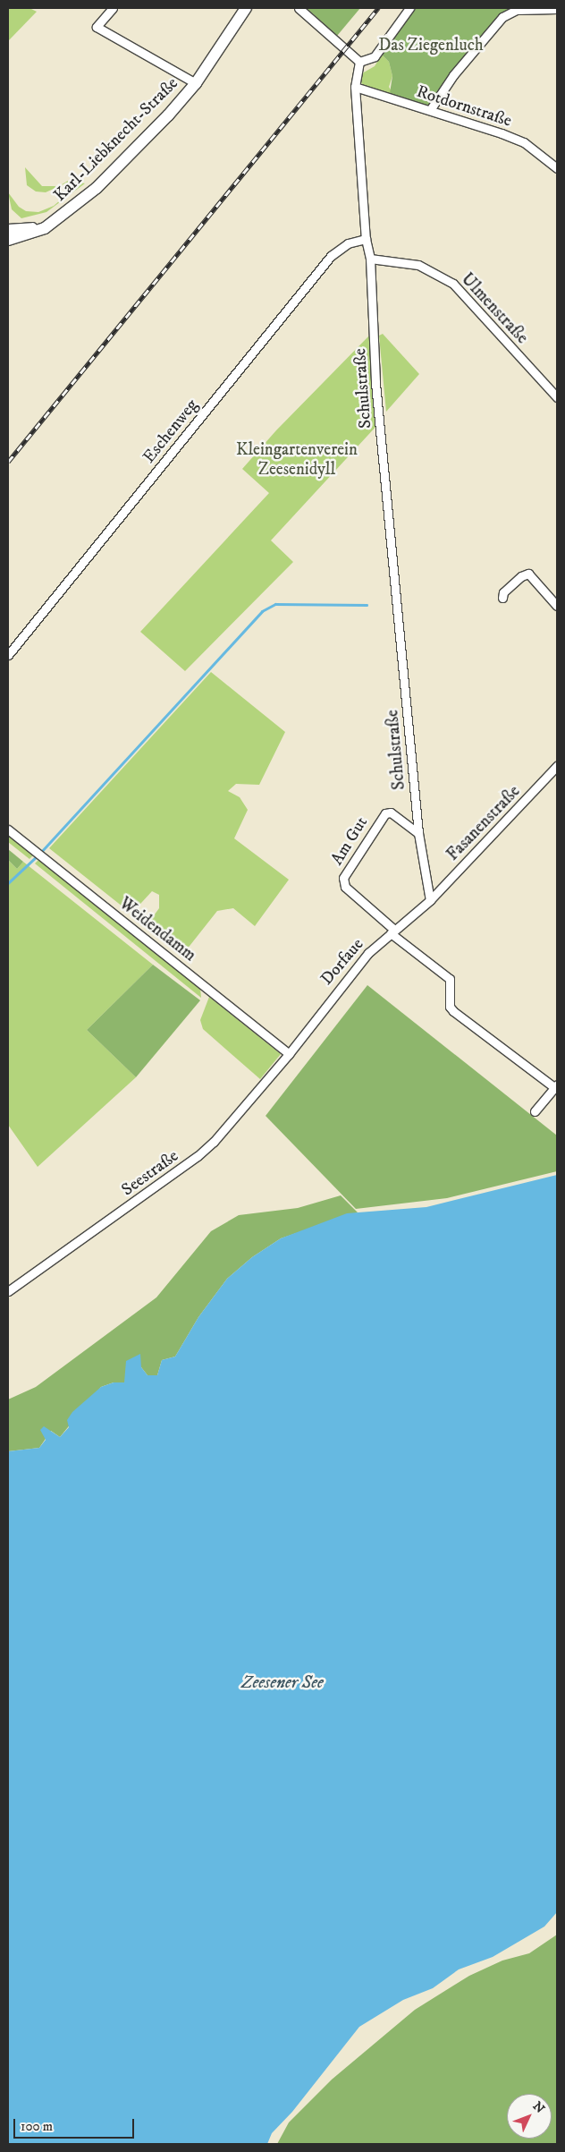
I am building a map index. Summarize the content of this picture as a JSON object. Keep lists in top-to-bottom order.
{
  "streets": {
    "street": [
      "Rotdornstraße",
      "Karl-Liebknecht-Straße",
      "Ulmenstraße",
      "Schulstraße",
      "Eschenweg",
      "Fasanenstraße",
      "Am Gut",
      "Weidendamm",
      "Dorfaue",
      "Seestraße"
    ]
  },
  "crossings": [
    ["Rotdornstraße", "Schulstraße"],
    ["Ulmenstraße", "Schulstraße"],
    ["Schulstraße", "Eschenweg"],
    ["Schulstraße", "Fasanenstraße"],
    ["Schulstraße", "Am Gut"],
    ["Schulstraße", "Dorfaue"],
    ["Fasanenstraße", "Dorfaue"],
    ["Am Gut", "Dorfaue"],
    ["Weidendamm", "Dorfaue"],
    ["Weidendamm", "Seestraße"],
    ["Dorfaue", "Seestraße"]
  ],
  "water": ["Zeesener See"],
  "parks": ["Das Ziegenluch", "Kleingartenverein Zeesenidyll"],
  "scale_bar": "100 m",
  "north": "top right"
}
